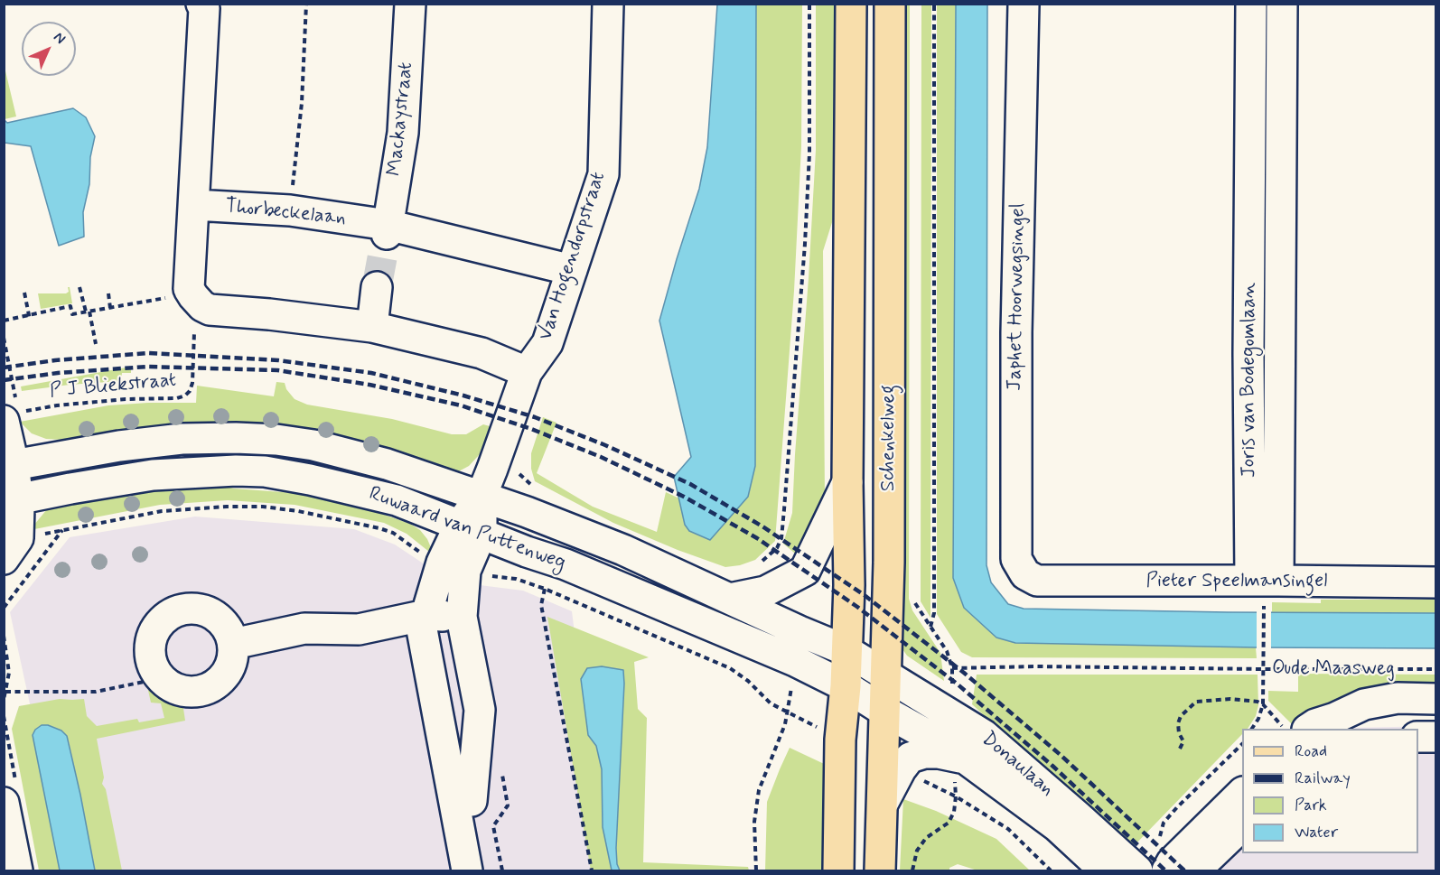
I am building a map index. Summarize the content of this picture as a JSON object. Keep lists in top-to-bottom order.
{
  "streets": {
    "main road": ["Schenkelweg"],
    "street": [
      "Mackaystraat",
      "Thorbeckelaan",
      "Van Hogendorpstraat",
      "Japhet Hoorwegsingel",
      "Joris van Bodegomlaan",
      "Ruwaard van Puttenweg",
      "Pieter Speelmansingel",
      "Oude Maasweg",
      "Donaulaan"
    ],
    "path": ["P J Bliekstraat"]
  },
  "crossings": [
    ["Mackaystraat", "Thorbeckelaan"],
    ["Thorbeckelaan", "Van Hogendorpstraat"],
    ["Van Hogendorpstraat", "Ruwaard van Puttenweg"],
    ["Japhet Hoorwegsingel", "Pieter Speelmansingel"],
    ["Joris van Bodegomlaan", "Pieter Speelmansingel"],
    ["Schenkelweg", "Ruwaard van Puttenweg"],
    ["Schenkelweg", "Donaulaan"],
    ["Ruwaard van Puttenweg", "Donaulaan"]
  ],
  "legend": [
    "Road",
    "Railway",
    "Park",
    "Water"
  ],
  "north": "top right"
}
